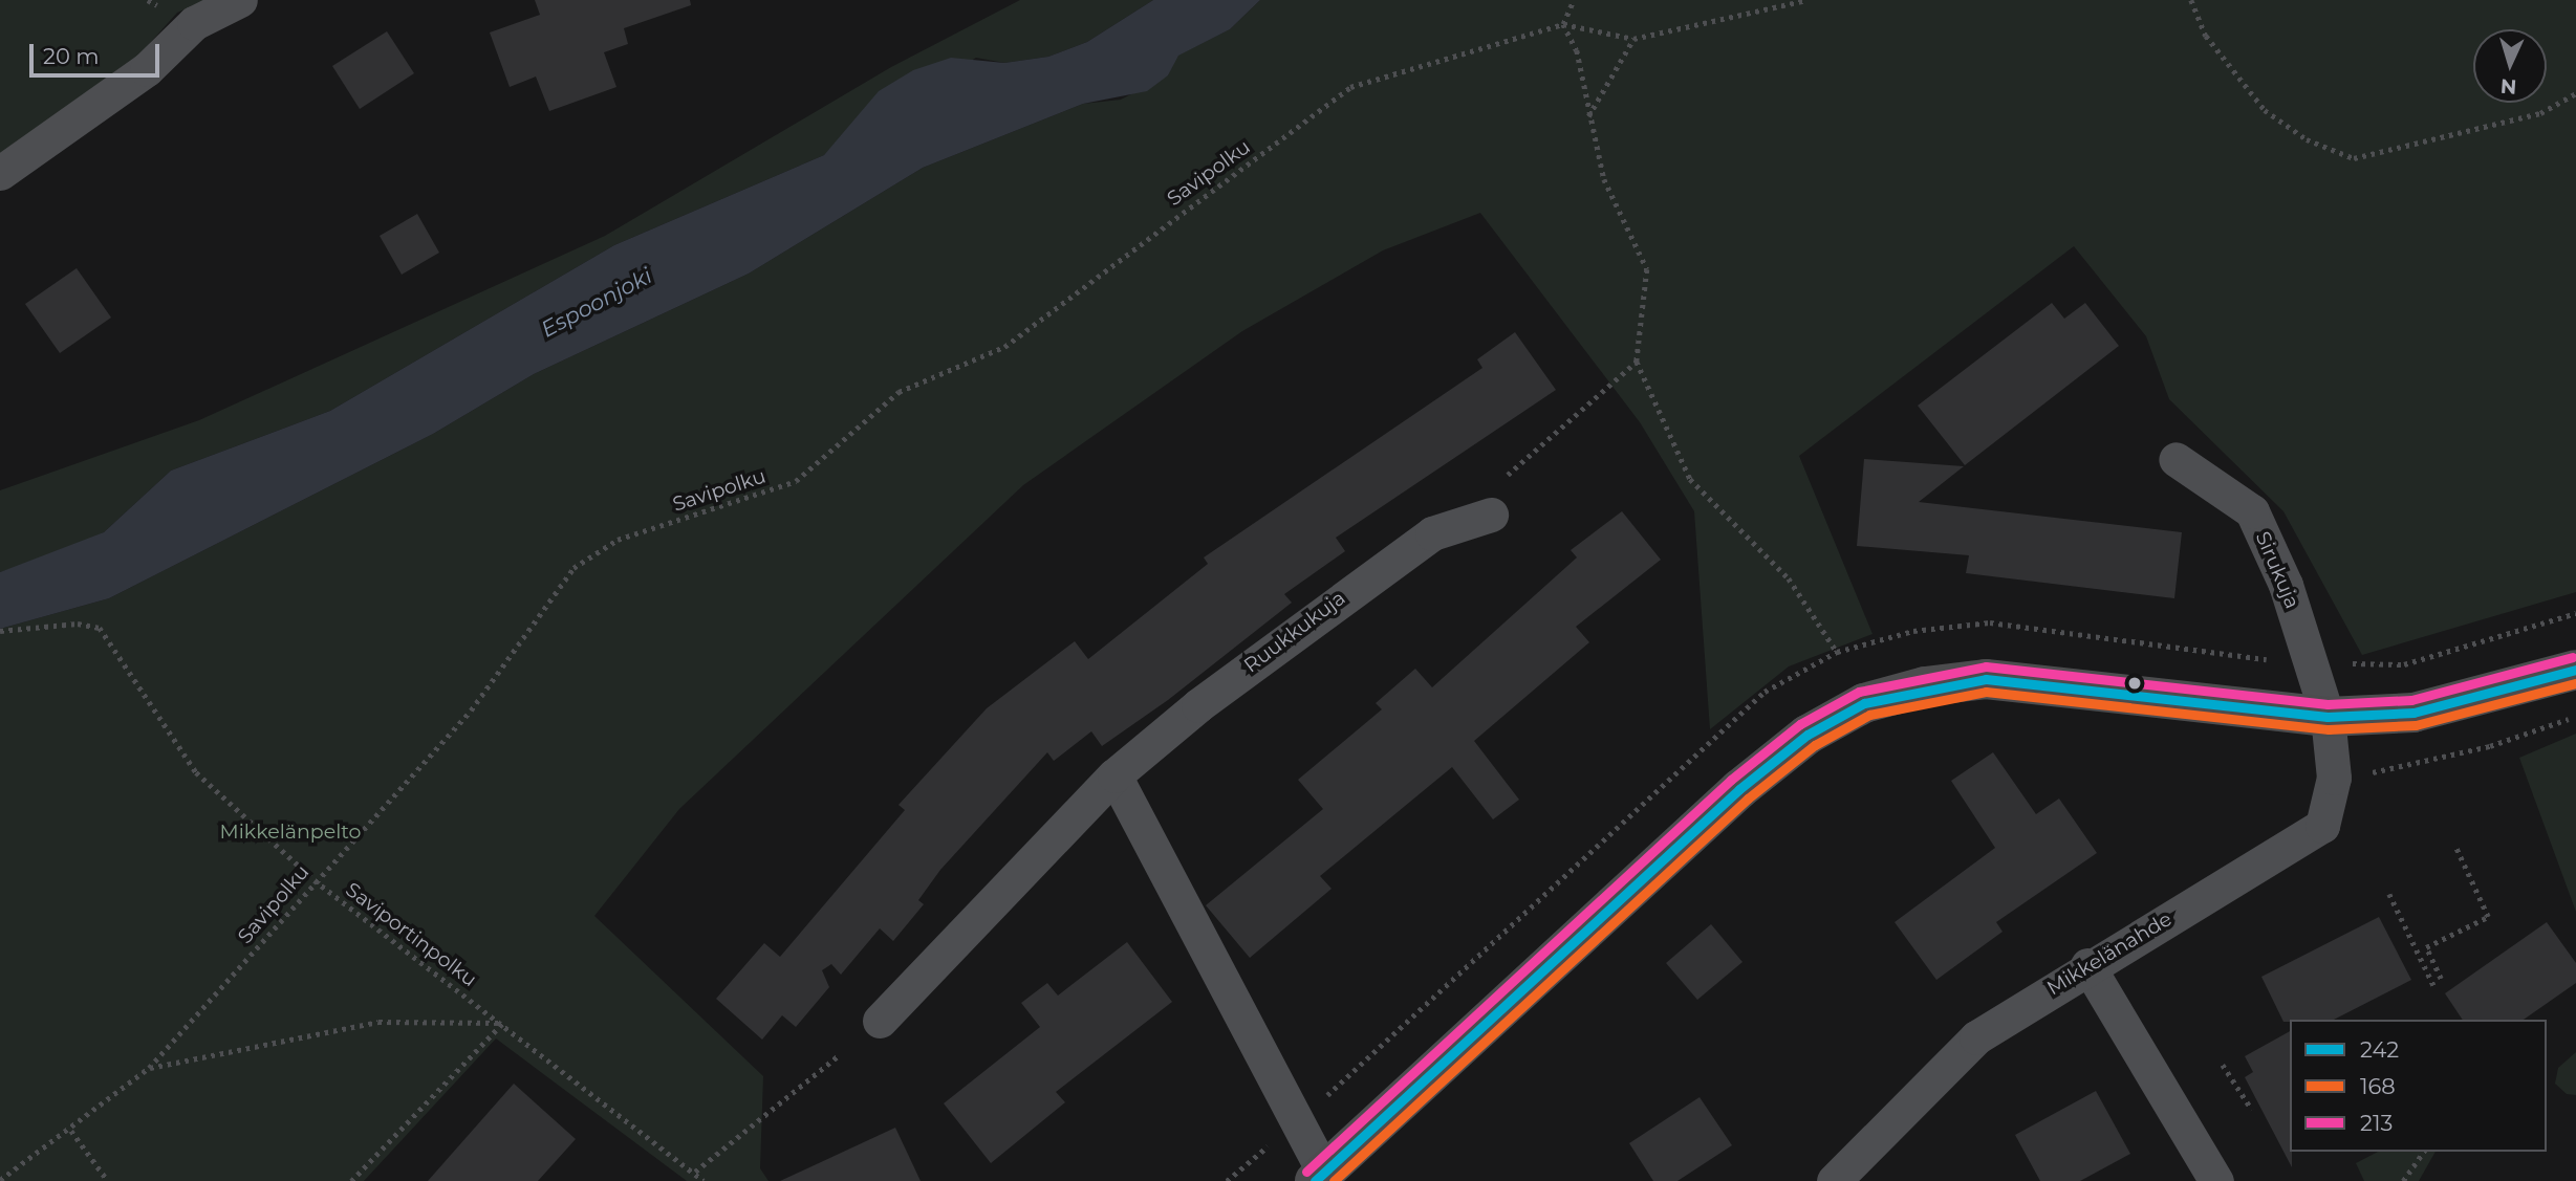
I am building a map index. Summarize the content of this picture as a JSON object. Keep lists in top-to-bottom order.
{
  "streets": {
    "street": ["Sirukuja", "Ruukkukuja", "Mikkelänahde"],
    "path": ["Savipolku", "Saviportinpolku"]
  },
  "crossings": [
    ["Savipolku", "Saviportinpolku"],
    ["Sirukuja", "Mikkelänahde"]
  ],
  "water": ["Espoonjoki"],
  "parks": ["Mikkelänpelto"],
  "lines": ["transit line 213", "transit line 242", "transit line 168"],
  "legend": ["242", "168", "213"],
  "scale_bar": "20 m",
  "north": "bottom"
}
